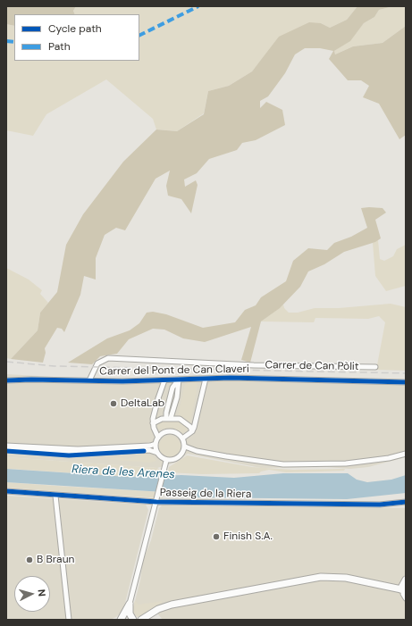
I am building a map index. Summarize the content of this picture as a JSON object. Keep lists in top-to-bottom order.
{
  "streets": {
    "street": ["Carrer de Can Pòlit", "Carrer del Pont de Can Claveri", "Passeig de la Riera"]
  },
  "crossings": [
    ["Carrer de Can Pòlit", "Carrer del Pont de Can Claveri"]
  ],
  "water": ["Riera de les Arenes"],
  "places": ["DeltaLab", "Finish S.A.", "B Braun"],
  "legend": ["Cycle path", "Path"],
  "north": "right"
}
